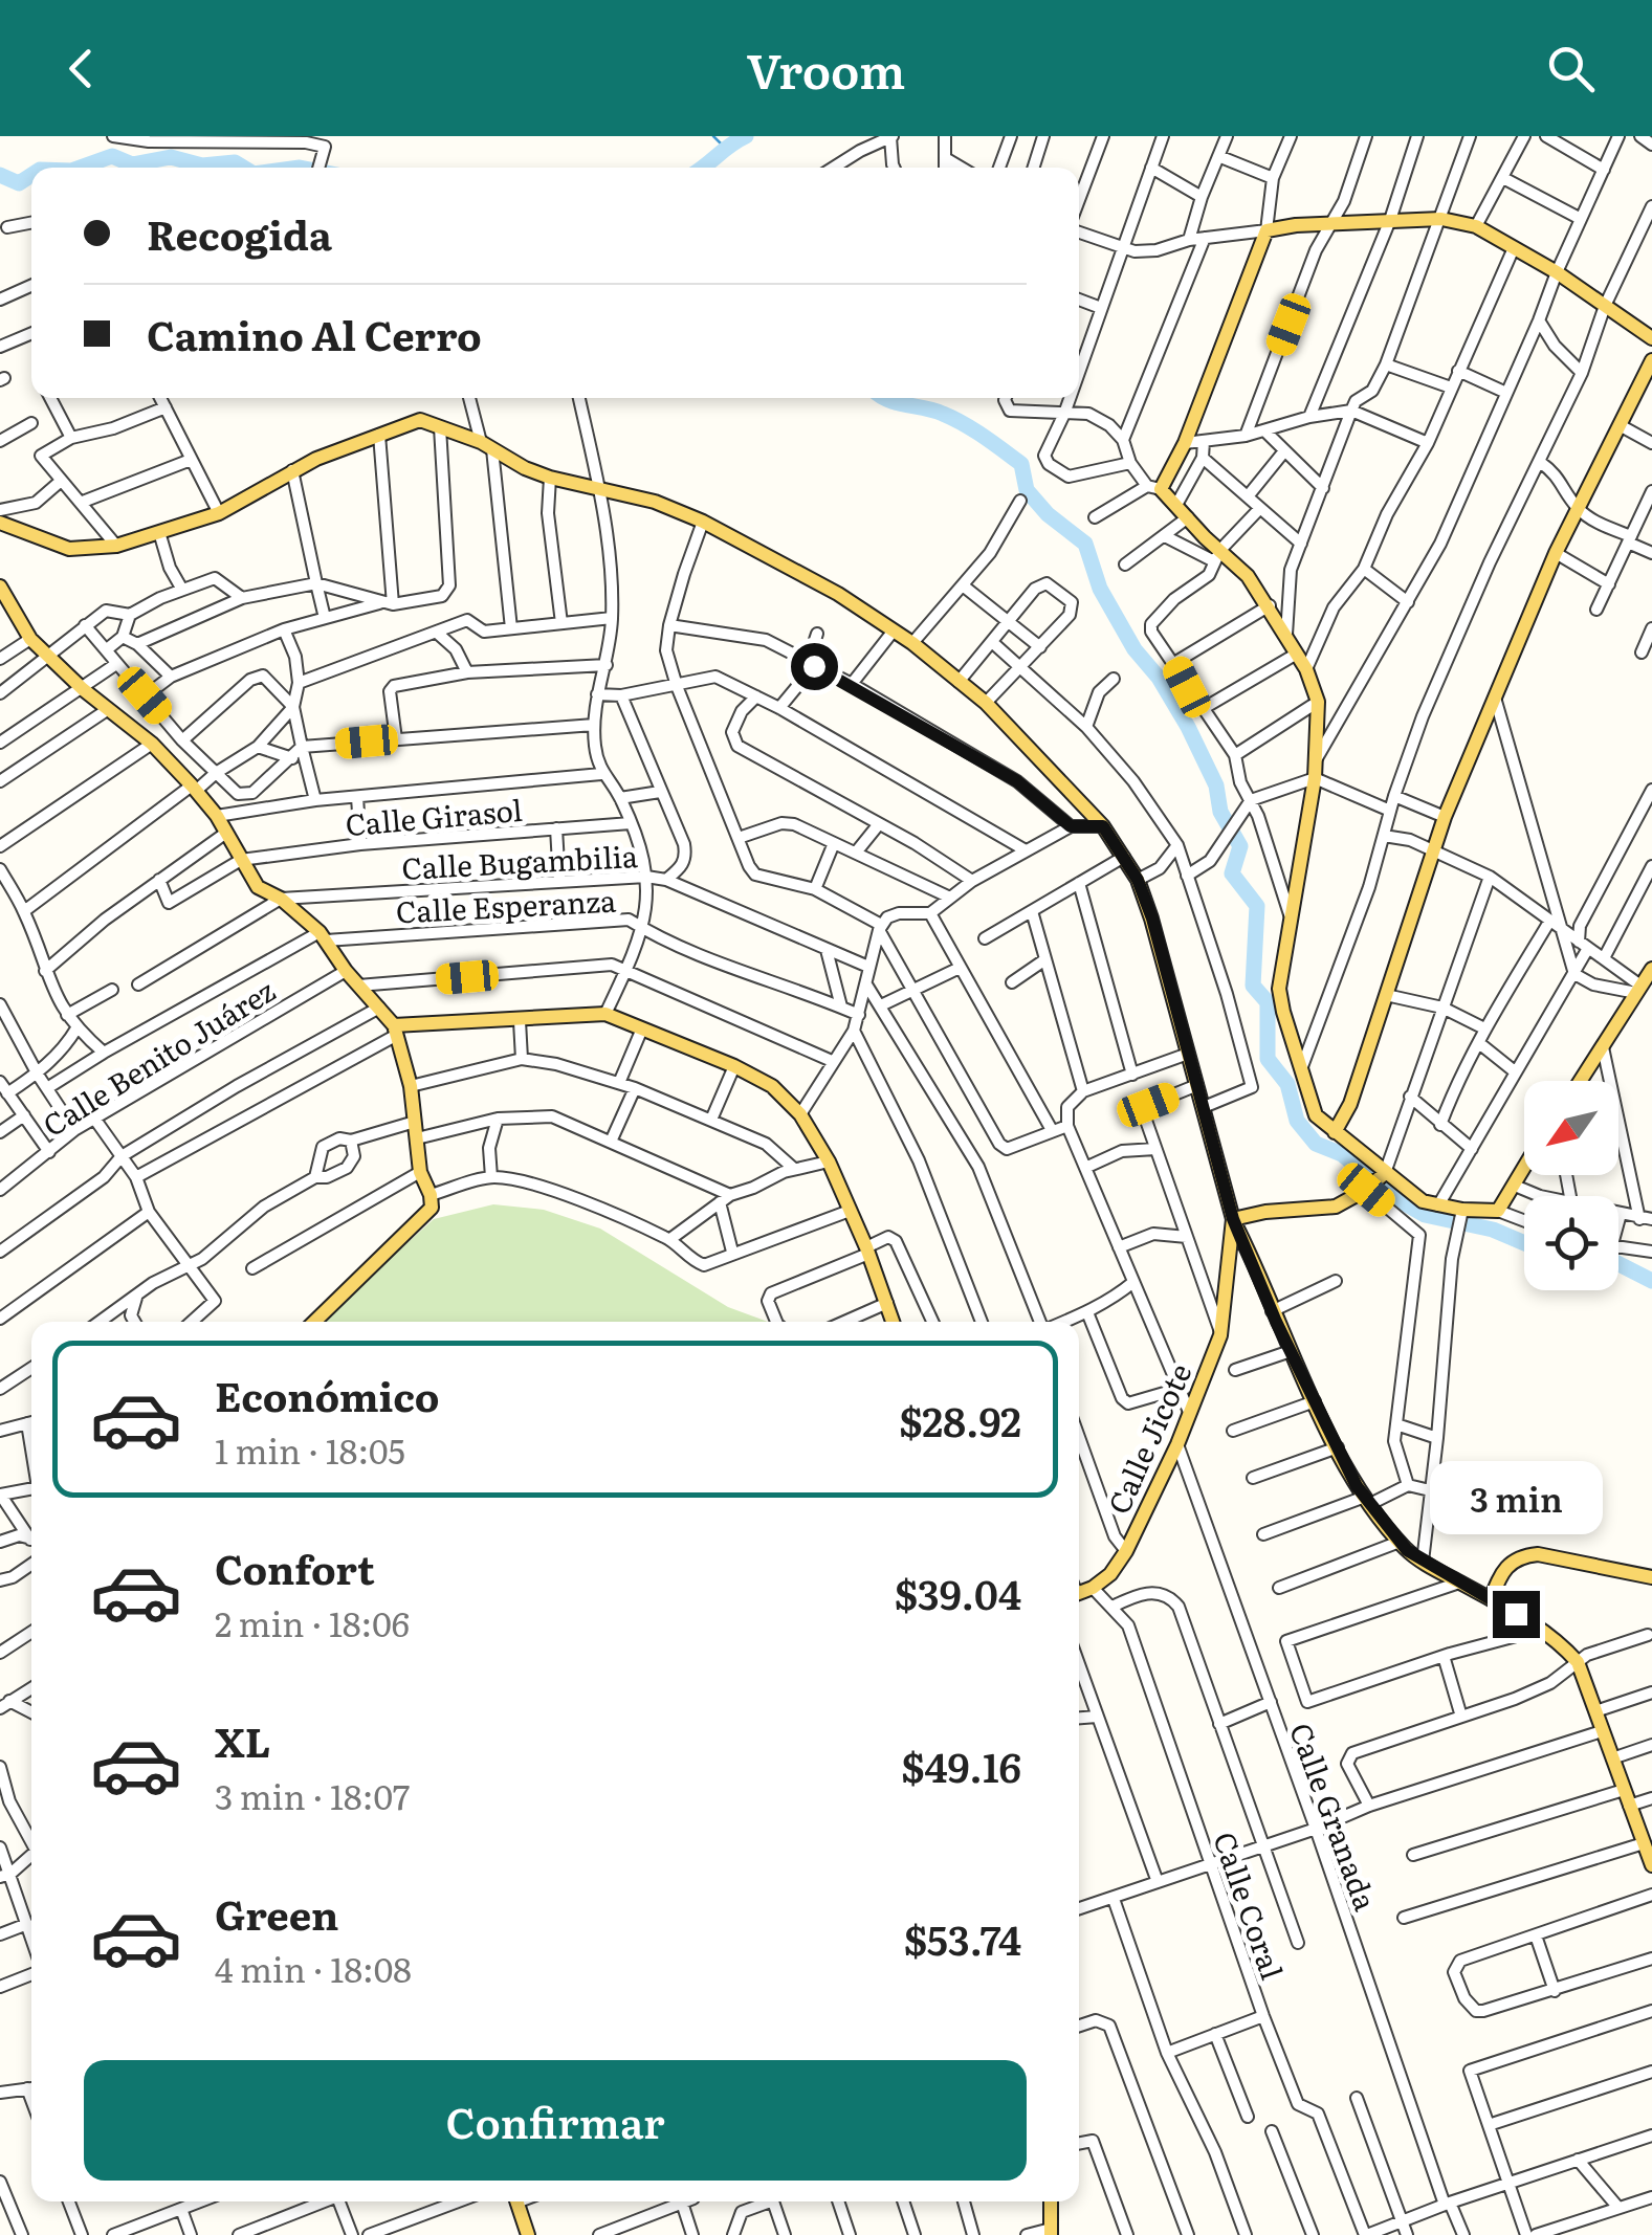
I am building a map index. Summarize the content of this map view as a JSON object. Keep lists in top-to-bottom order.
{
  "streets": {
    "main road": ["Calle Jicote"],
    "street": [
      "Calle Girasol",
      "Calle Bugambilia",
      "Calle Esperanza",
      "Calle Benito Juárez",
      "Calle Granada",
      "Calle Coral"
    ]
  },
  "crossings": [
    ["Calle Esperanza", "Calle Benito Juárez"],
    ["Calle Jicote", "Calle Granada"],
    ["Calle Jicote", "Calle Coral"]
  ],
  "north": "bottom left",
  "page": {
    "header": "Vroom",
    "banner": ["Recogida", "Camino Al Cerro"],
    "list": [
      {
        "name": "Económico",
        "note": "1 min · 18:05",
        "value": "$28.92"
      },
      {
        "name": "Confort",
        "note": "2 min · 18:06",
        "value": "$39.04"
      },
      {
        "name": "XL",
        "note": "3 min · 18:07",
        "value": "$49.16"
      },
      {
        "name": "Green",
        "note": "4 min · 18:08",
        "value": "$53.74"
      }
    ],
    "bubble": "3 min",
    "buttons": "Confirmar"
  }
}
